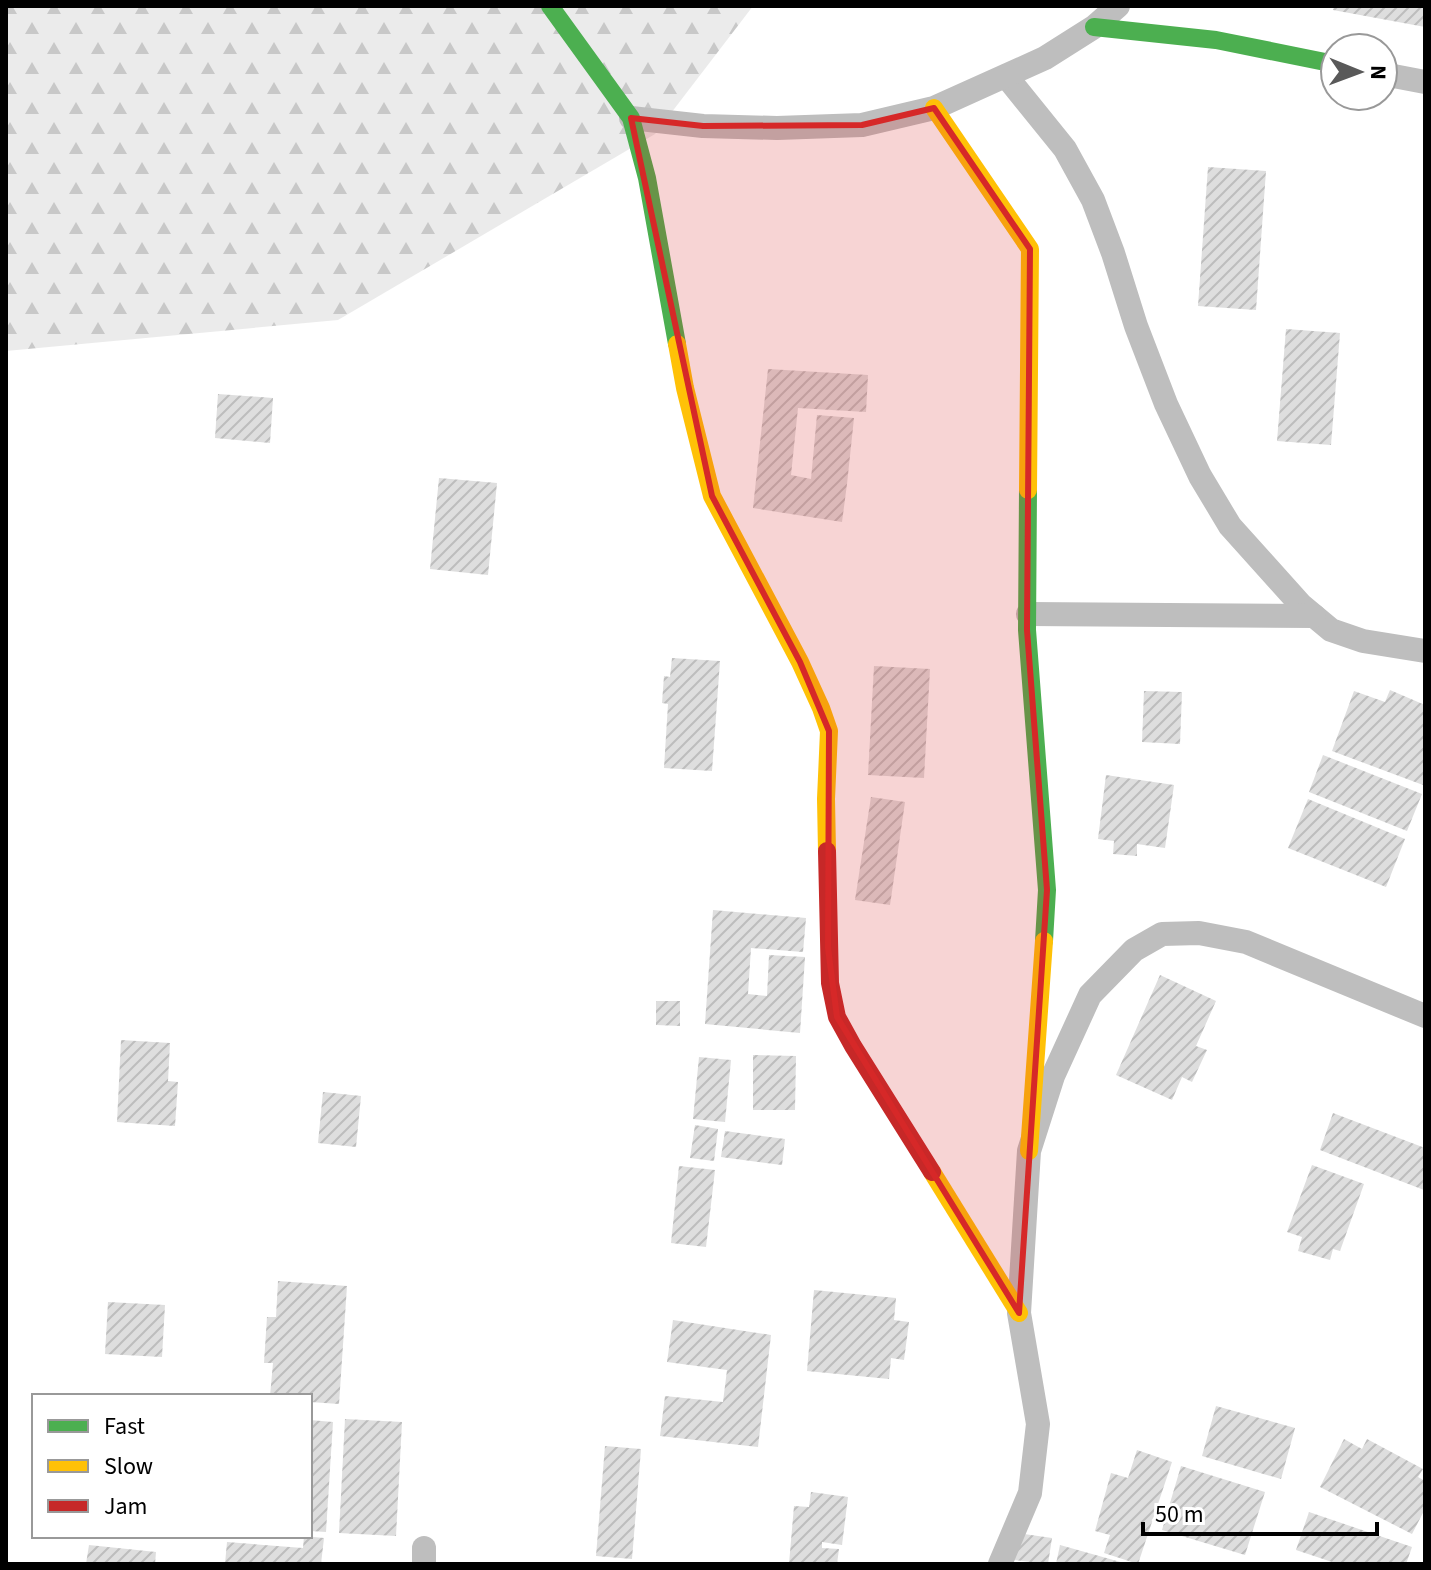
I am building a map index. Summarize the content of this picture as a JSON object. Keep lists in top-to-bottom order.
{
  "legend": ["Fast", "Slow", "Jam"],
  "scale_bar": "50 m",
  "north": "right"
}
